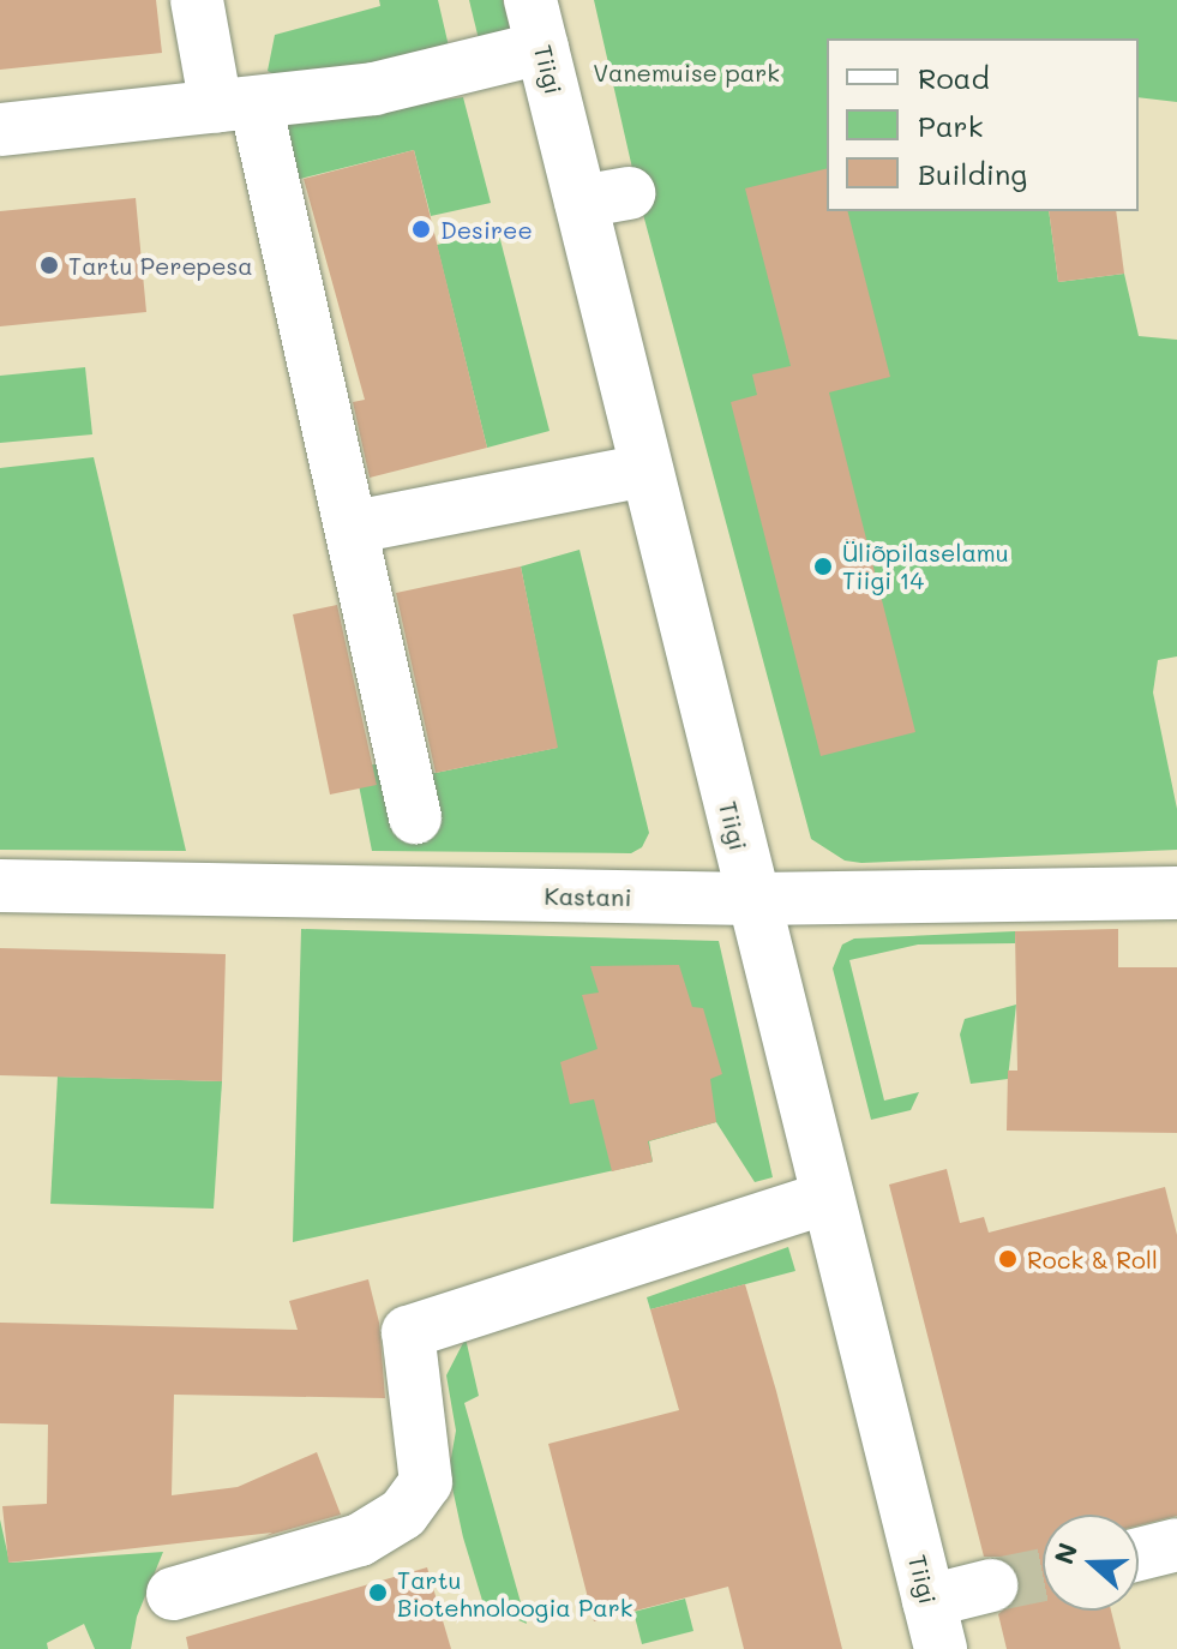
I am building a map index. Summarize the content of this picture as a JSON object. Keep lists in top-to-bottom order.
{
  "streets": {
    "street": ["Tiigi", "Kastani"]
  },
  "crossings": [
    ["Tiigi", "Kastani"]
  ],
  "parks": ["Vanemuise park"],
  "places": [
    "Desiree",
    "Tartu Perepesa",
    "Üliõpilaselamu Tiigi 14",
    "Rock & Roll",
    "Tartu Biotehnoloogia Park"
  ],
  "legend": ["Road", "Park", "Building"],
  "north": "left"
}
